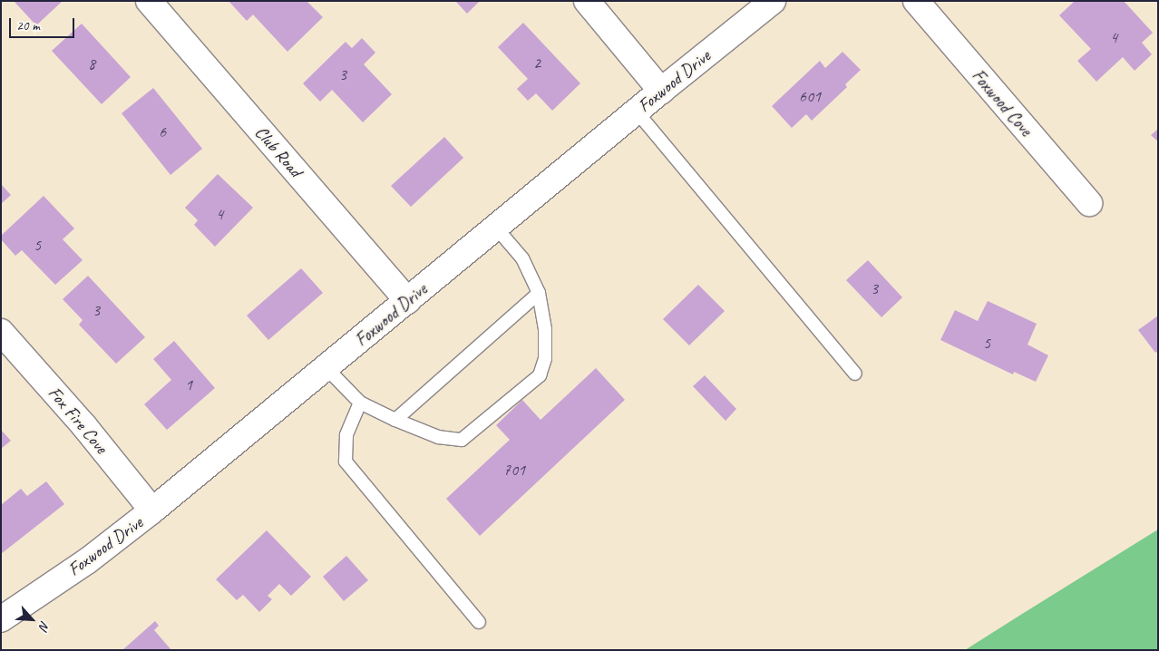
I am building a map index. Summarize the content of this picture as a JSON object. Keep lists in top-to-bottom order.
{
  "streets": {
    "street": [
      "Foxwood Drive",
      "Foxwood Cove",
      "Club Road",
      "Fox Fire Cove"
    ]
  },
  "crossings": [
    ["Foxwood Drive", "Club Road"],
    ["Foxwood Drive", "Fox Fire Cove"]
  ],
  "house_numbers": [
    "4",
    "2",
    "8",
    "3",
    "601",
    "6",
    "4",
    "5",
    "3",
    "3",
    "5",
    "1",
    "701"
  ],
  "scale_bar": "20 m",
  "north": "bottom right"
}
